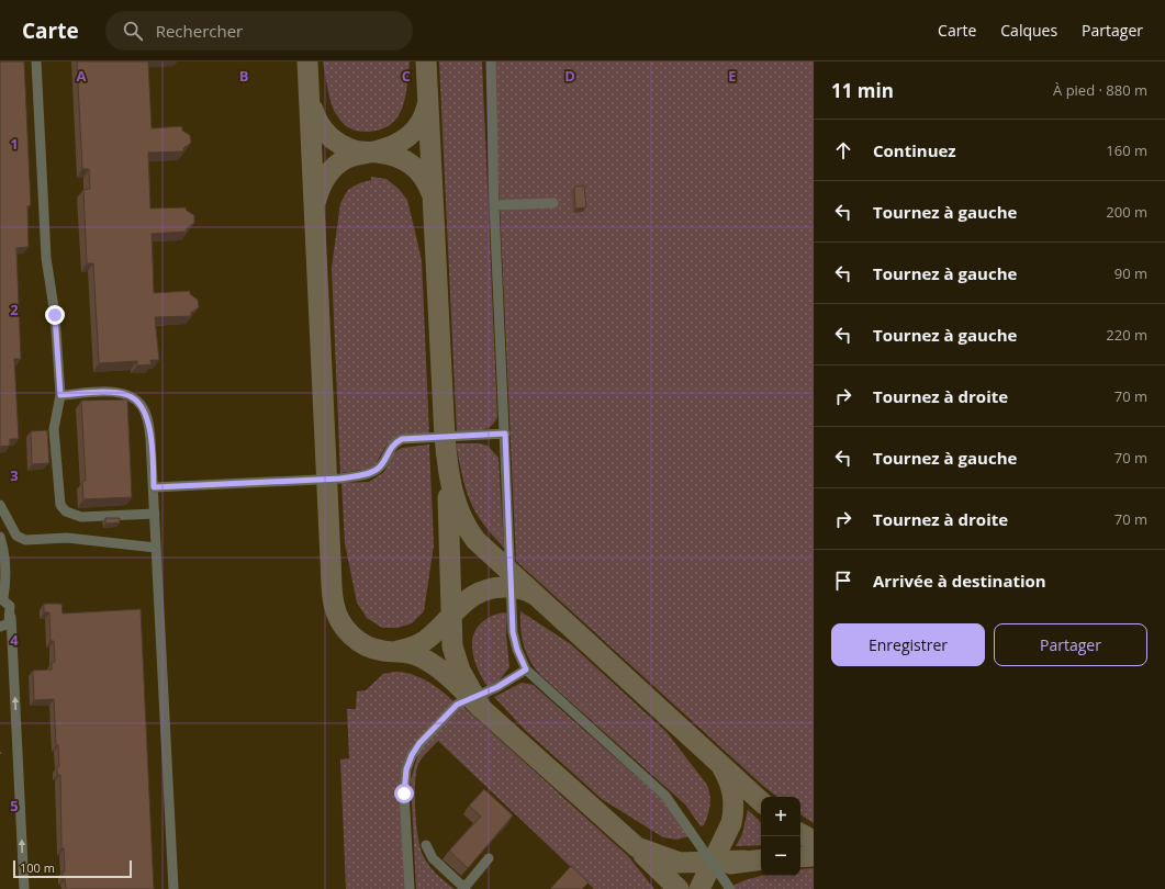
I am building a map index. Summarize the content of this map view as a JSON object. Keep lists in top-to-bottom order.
{
  "scale_bar": "100 m",
  "page": {
    "header": "Carte",
    "search": "Rechercher",
    "nav": ["Carte", "Calques", "Partager"],
    "heading": ["11 min", "À pied · 880 m"],
    "list": [
      ["Continuez", "160 m"],
      ["Tournez à gauche", "200 m"],
      ["Tournez à gauche", "90 m"],
      ["Tournez à gauche", "220 m"],
      ["Tournez à droite", "70 m"],
      ["Tournez à gauche", "70 m"],
      ["Tournez à droite", "70 m"],
      "Arrivée à destination"
    ],
    "buttons": ["Enregistrer", "Partager"],
    "map_buttons": ["+", "−"],
    "scale": "100 m"
  },
  "grid": {
    "columns": [
      "A",
      "B",
      "C",
      "D",
      "E"
    ],
    "rows": [
      "1",
      "2",
      "3",
      "4",
      "5"
    ]
  }
}
